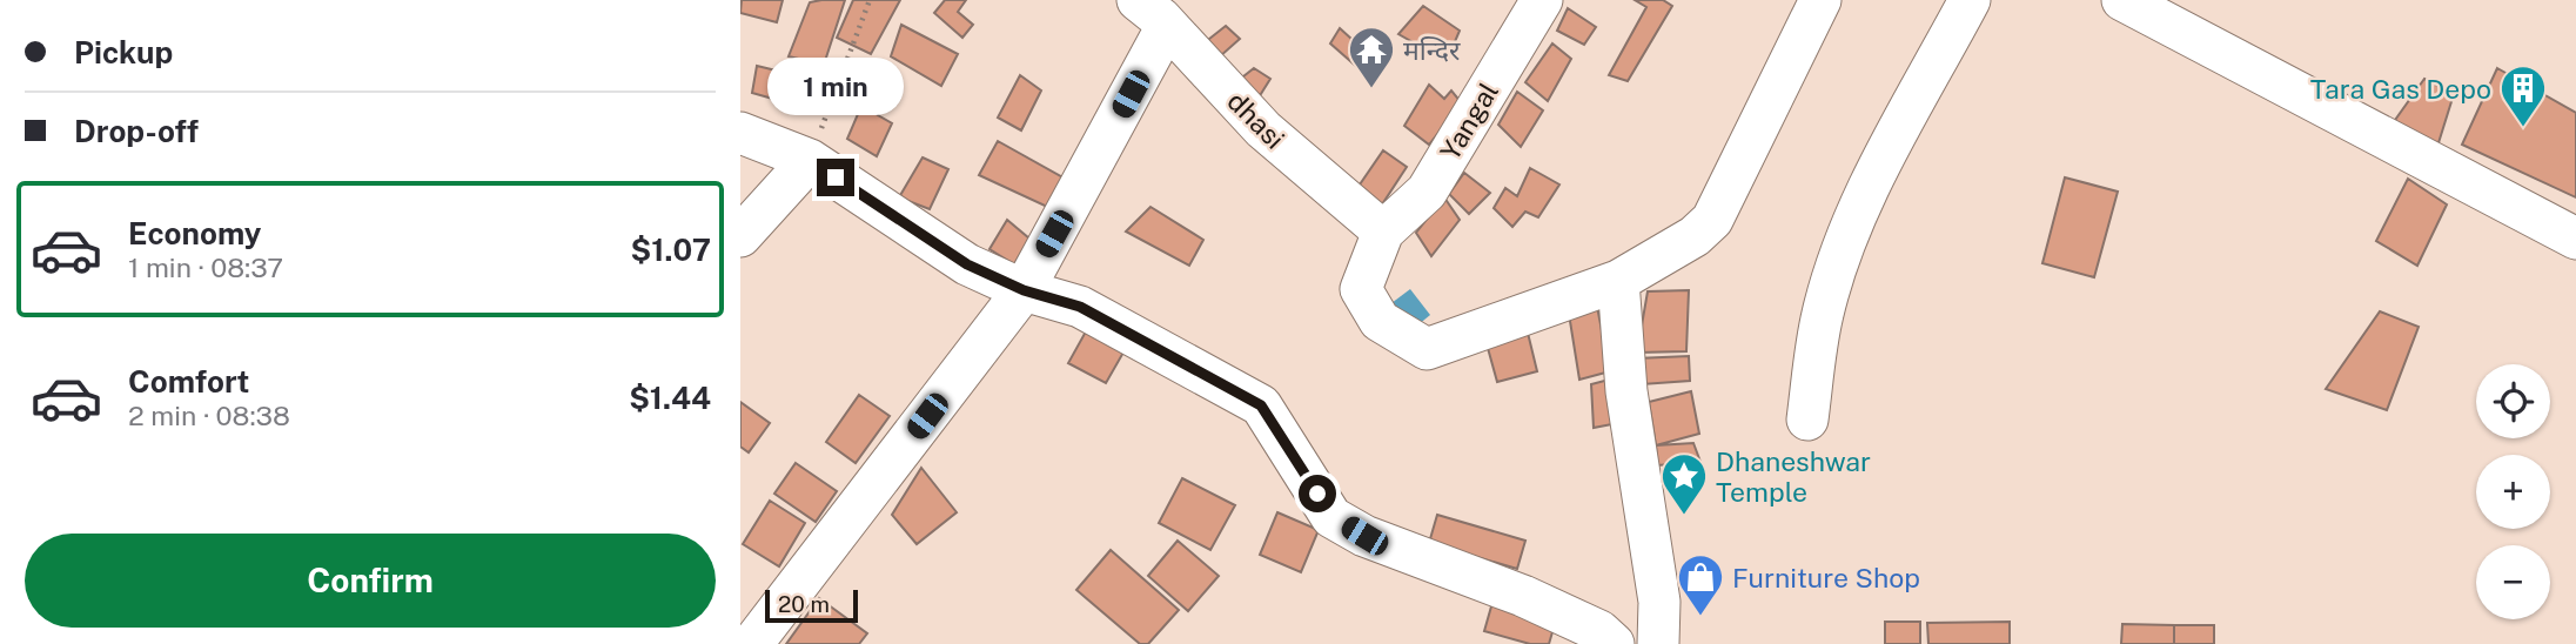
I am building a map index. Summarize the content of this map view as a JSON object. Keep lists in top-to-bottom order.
{
  "streets": {
    "street": ["dhasi", "Yangal"]
  },
  "crossings": [
    ["dhasi", "Yangal"]
  ],
  "places": {
    "temple": ["मन्दिर"],
    "building": ["Tara Gas Depo"],
    "place": ["Dhaneshwar Temple"],
    "shop": ["Furniture Shop"]
  },
  "scale_bar": "20 m",
  "page": {
    "banner": ["Pickup", "Drop-off"],
    "bubble": "1 min",
    "list": [
      {
        "name": "Economy",
        "note": "1 min · 08:37",
        "value": "$1.07"
      },
      {
        "name": "Comfort",
        "note": "2 min · 08:38",
        "value": "$1.44"
      }
    ],
    "map_buttons": ["+", "−"],
    "buttons": "Confirm",
    "scale": "20 m"
  }
}
